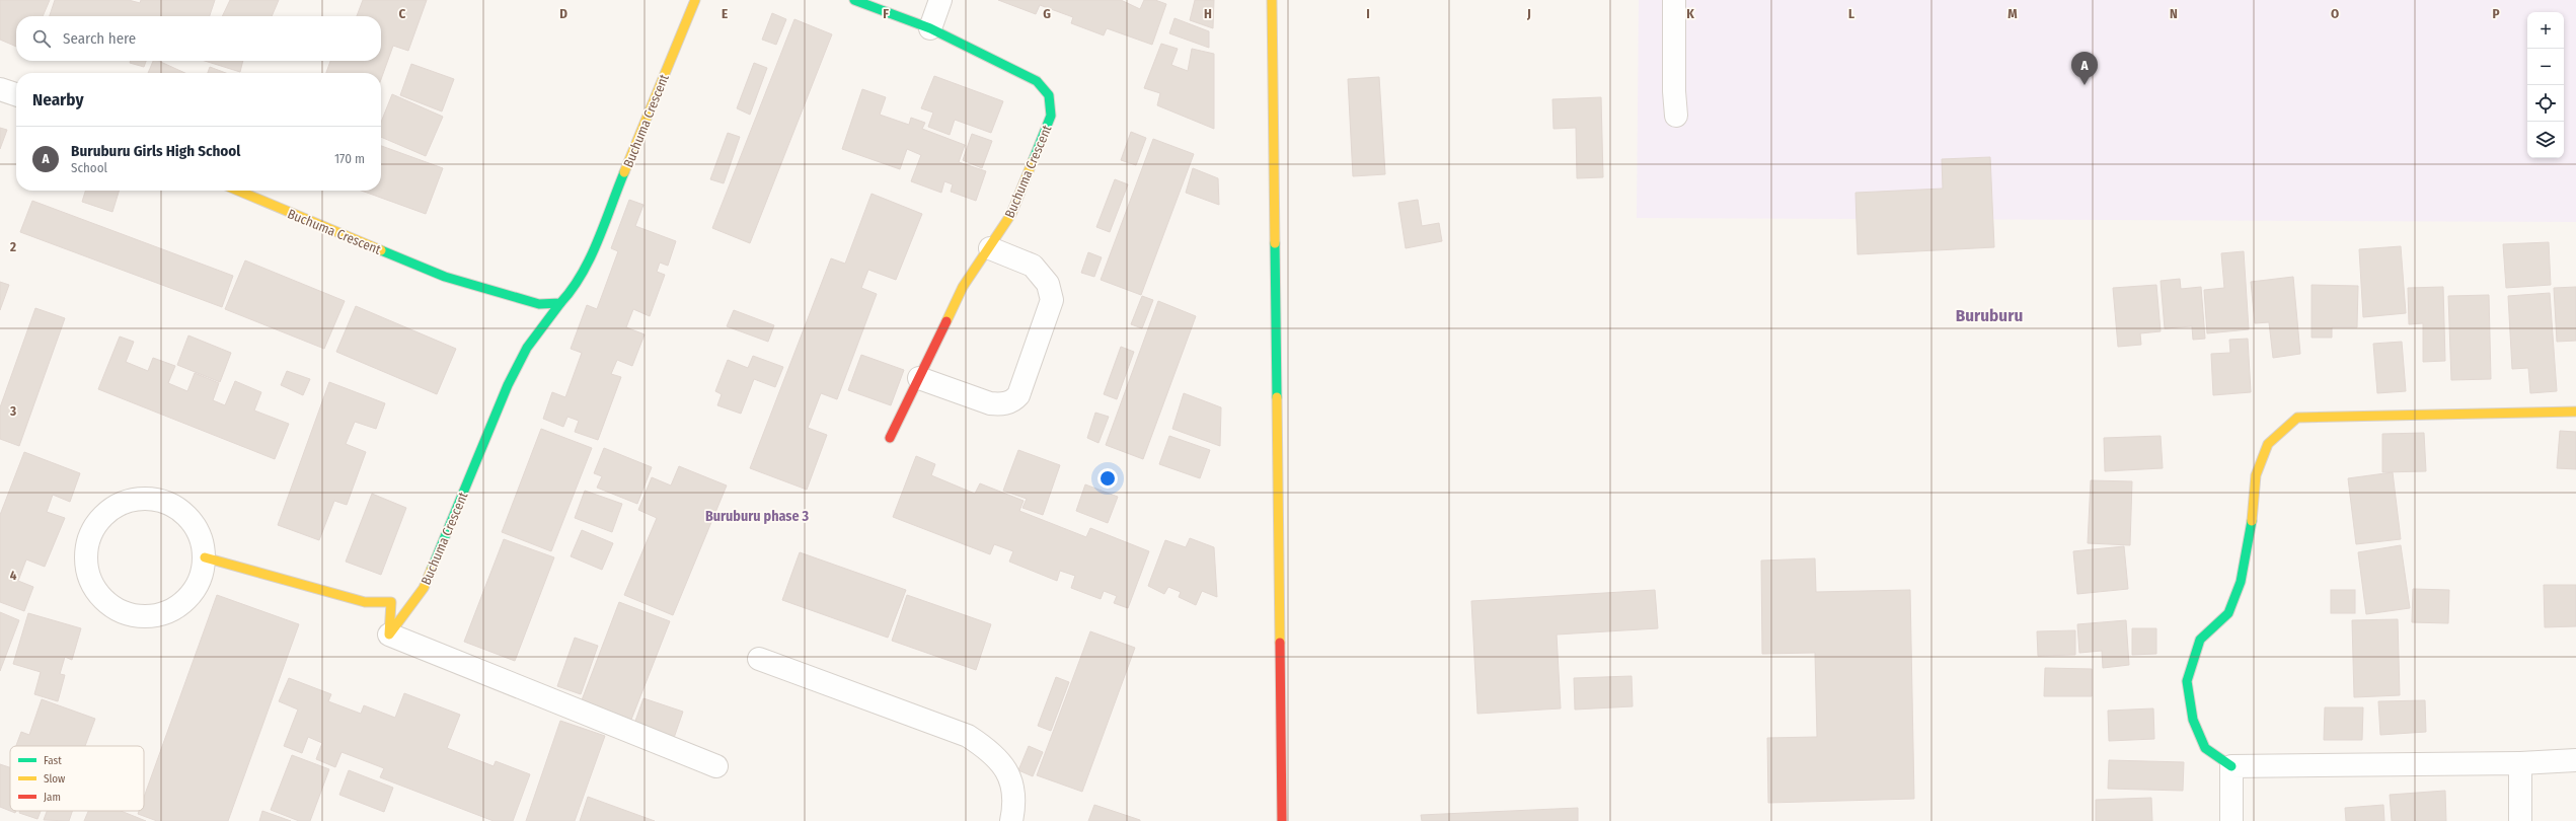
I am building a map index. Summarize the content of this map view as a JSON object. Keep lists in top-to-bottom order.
{
  "streets": {
    "street": ["Buchuma Crescent"]
  },
  "districts": ["Buruburu", "Buruburu phase 3"],
  "legend": ["Fast", "Slow", "Jam"],
  "page": {
    "map_buttons": ["+", "−"],
    "search": "Search here",
    "pins": "A",
    "heading": "Nearby",
    "list": [
      {
        "mark": "A",
        "name": "Buruburu Girls High School",
        "note": "School",
        "value": "170 m"
      }
    ]
  },
  "grid": {
    "columns": [
      "C",
      "D",
      "E",
      "F",
      "G",
      "H",
      "I",
      "J",
      "K",
      "L",
      "M",
      "N",
      "O",
      "P"
    ],
    "rows": ["2", "3", "4"]
  }
}
